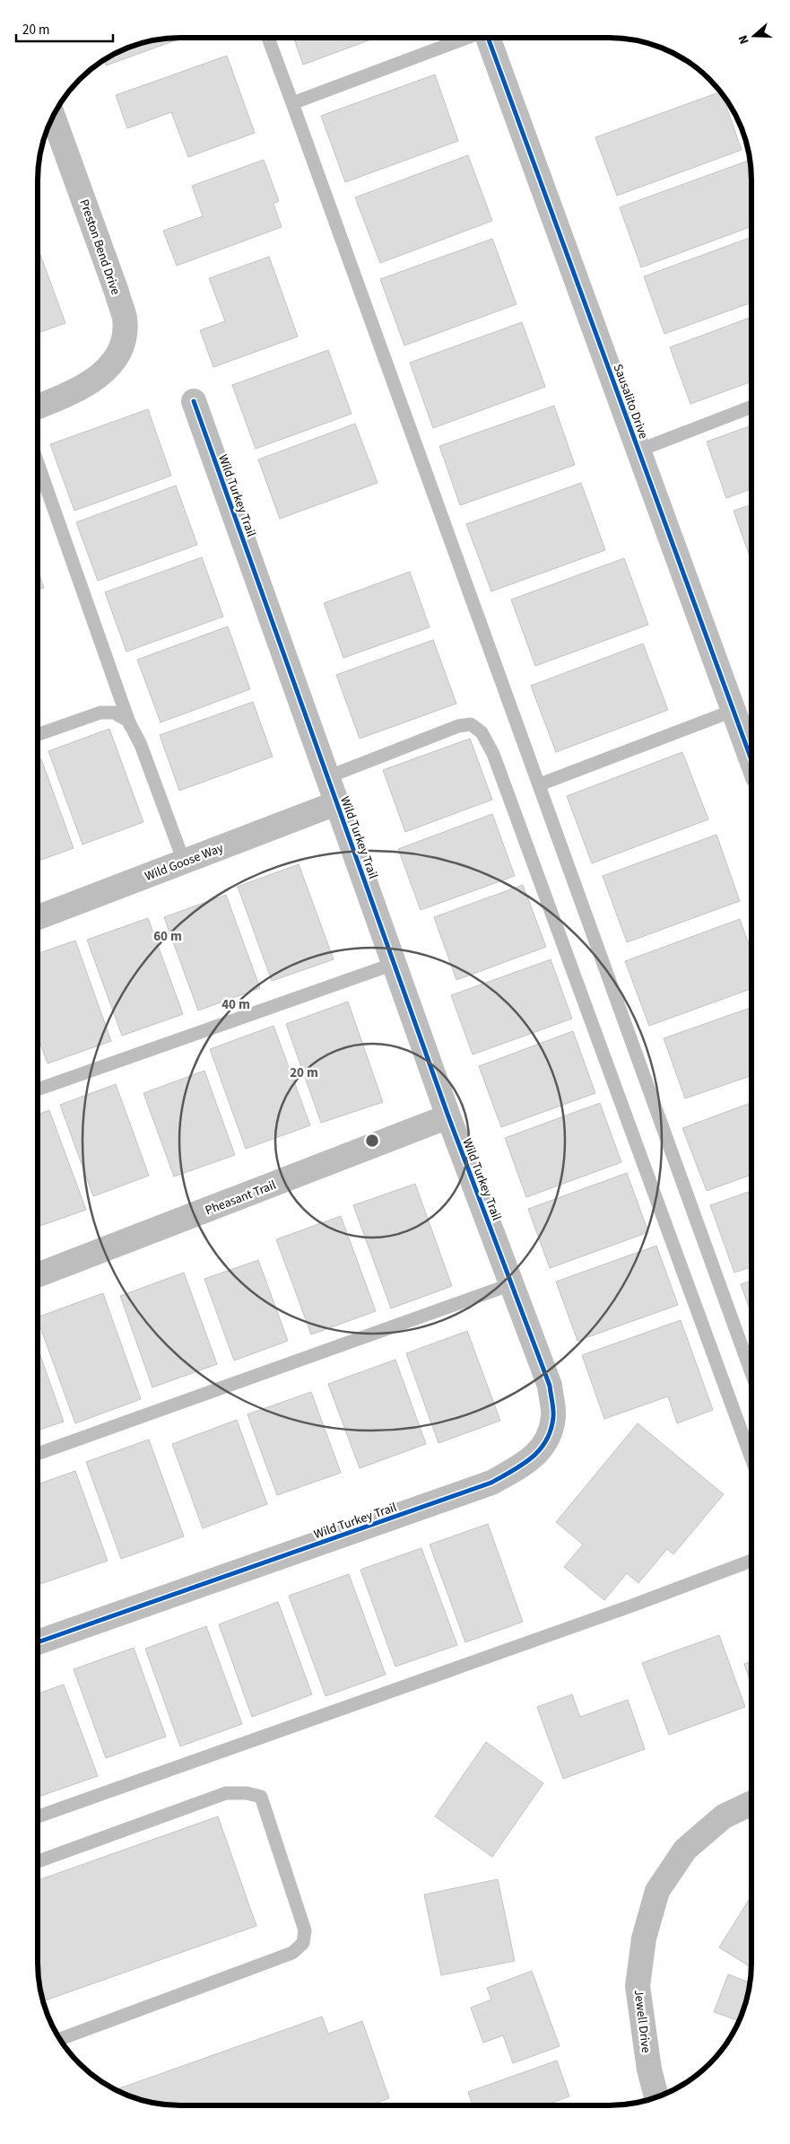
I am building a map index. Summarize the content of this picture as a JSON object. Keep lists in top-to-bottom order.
{
  "streets": {
    "street": [
      "Preston Bend Drive",
      "Sausalito Drive",
      "Wild Turkey Trail",
      "Wild Goose Way",
      "Pheasant Trail",
      "Jewell Drive"
    ]
  },
  "crossings": [
    ["Wild Turkey Trail", "Wild Goose Way"],
    ["Wild Turkey Trail", "Pheasant Trail"]
  ],
  "scale_bar": "20 m",
  "north": "left",
  "rings": ["60 m", "40 m", "20 m"]
}
